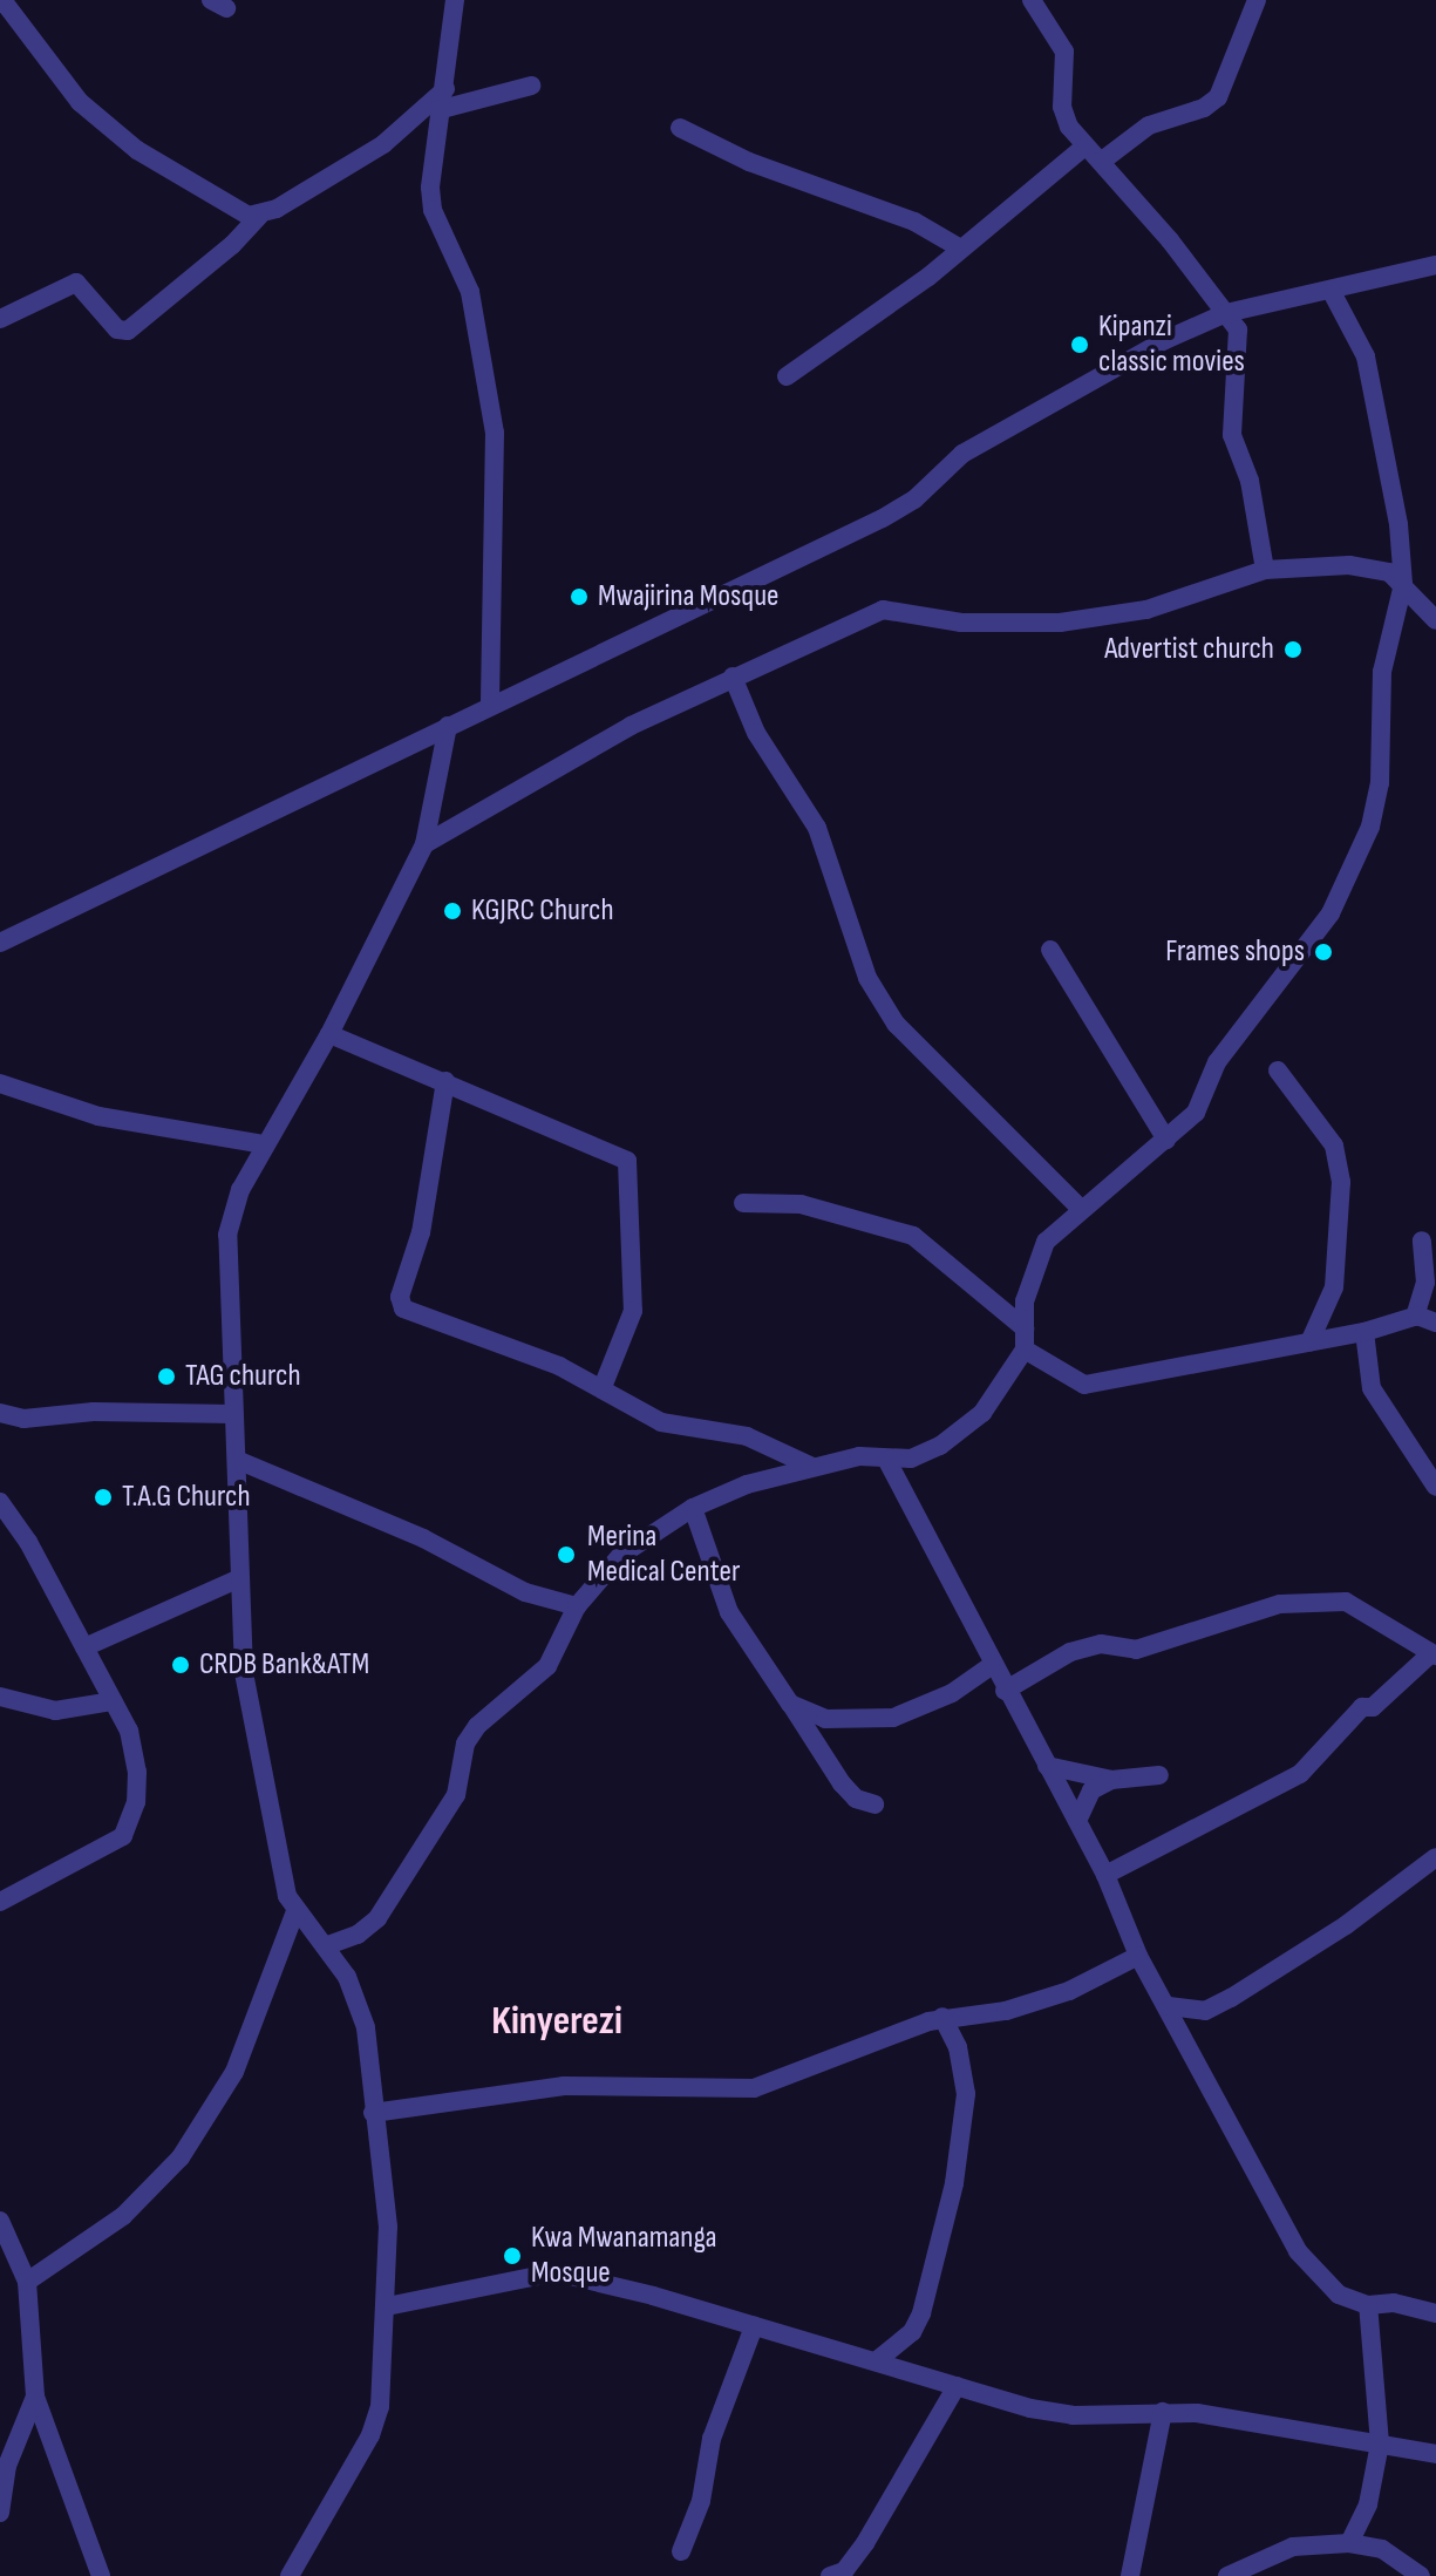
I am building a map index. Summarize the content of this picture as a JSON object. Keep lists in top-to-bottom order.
{
  "districts": ["Kinyerezi"],
  "places": [
    "Kipanzi classic movies",
    "Mwajirina Mosque",
    "Advertist church",
    "KGJRC Church",
    "Frames shops",
    "TAG church",
    "T.A.G Church",
    "Merina Medical Center",
    "CRDB Bank&ATM",
    "Kwa Mwanamanga Mosque"
  ]
}
